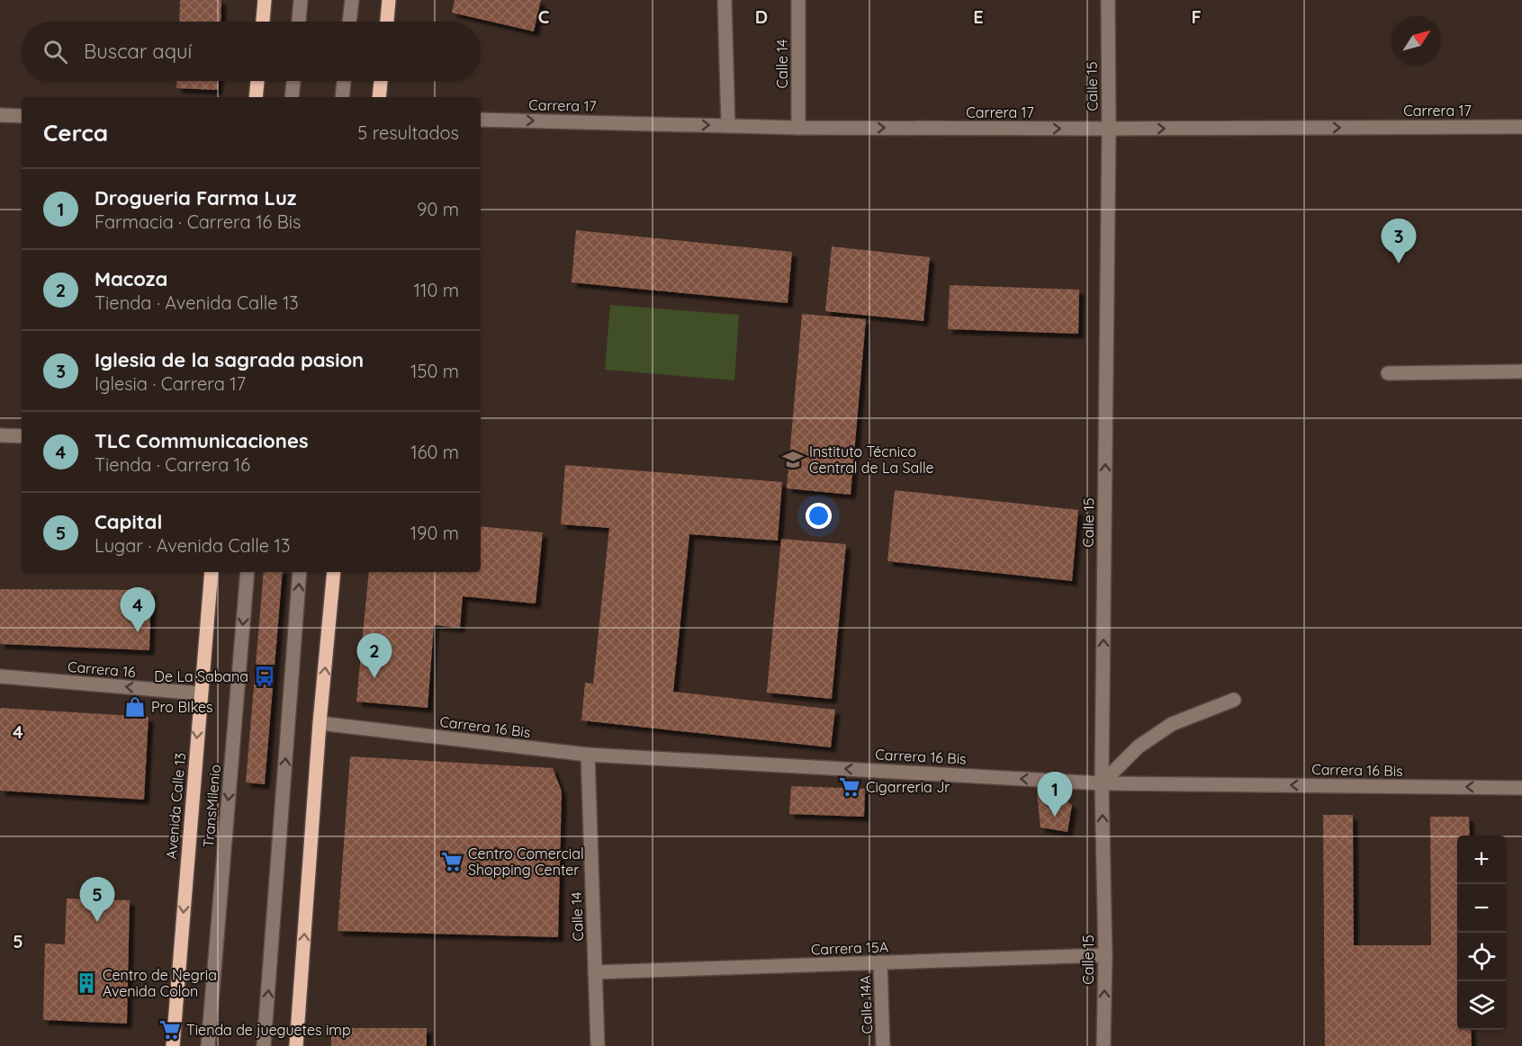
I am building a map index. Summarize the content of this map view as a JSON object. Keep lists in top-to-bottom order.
{
  "streets": {
    "main road": ["Avenida Calle 13"],
    "street": [
      "Calle 14",
      "Calle 15",
      "Carrera 17",
      "Carrera 16",
      "Carrera 16 Bis",
      "TransMilenio",
      "Carrera 15A",
      "Calle 14A"
    ]
  },
  "crossings": [
    ["Calle 14", "Carrera 17"],
    ["Calle 14", "Carrera 16 Bis"],
    ["Calle 14", "Carrera 15A"],
    ["Calle 15", "Carrera 17"],
    ["Calle 15", "Carrera 16 Bis"],
    ["Calle 15", "Carrera 15A"],
    ["Carrera 16", "Avenida Calle 13"],
    ["Carrera 15A", "Calle 14A"]
  ],
  "one_way": [
    "Calle 15",
    "Carrera 17",
    "Carrera 16",
    "Carrera 16 Bis"
  ],
  "places": {
    "school or university": ["Instituto Técnico Central de La Salle"],
    "bus stop": ["De La Sabana"],
    "shop": ["Pro BIkes"],
    "supermarket": ["Cigarreria Jr", "Centro Comercial Shopping Center", "Tienda de jueguetes imp"],
    "building": ["Centro de Negria Avenida Colon"]
  },
  "north": "top right",
  "page": {
    "search": "Buscar aquí",
    "heading": ["Cerca", "5 resultados"],
    "list": [
      {
        "mark": "1",
        "name": "Drogueria Farma Luz",
        "note": "Farmacia · Carrera 16 Bis",
        "value": "90 m"
      },
      {
        "mark": "2",
        "name": "Macoza",
        "note": "Tienda · Avenida Calle 13",
        "value": "110 m"
      },
      {
        "mark": "3",
        "name": "Iglesia de la sagrada pasion",
        "note": "Iglesia · Carrera 17",
        "value": "150 m"
      },
      {
        "mark": "4",
        "name": "TLC Communicaciones",
        "note": "Tienda · Carrera 16",
        "value": "160 m"
      },
      {
        "mark": "5",
        "name": "Capital",
        "note": "Lugar · Avenida Calle 13",
        "value": "190 m"
      }
    ],
    "pins": [
      "3",
      "4",
      "2",
      "1",
      "5"
    ],
    "map_buttons": ["+", "−"]
  },
  "grid": {
    "columns": [
      "C",
      "D",
      "E",
      "F"
    ],
    "rows": ["4", "5"]
  }
}
